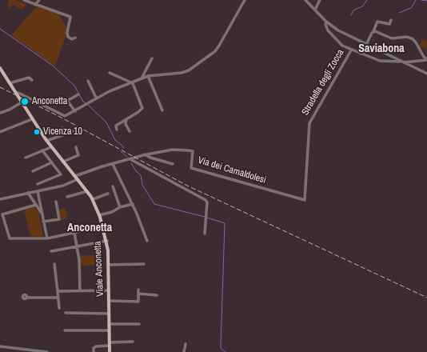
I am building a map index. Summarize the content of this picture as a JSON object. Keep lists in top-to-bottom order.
{
  "streets": {
    "main road": ["Viale Anconetta"],
    "street": ["Stradella degli Zocca", "Via dei Camaldolesi"]
  },
  "crossings": [
    ["Stradella degli Zocca", "Via dei Camaldolesi"],
    ["Via dei Camaldolesi", "Viale Anconetta"]
  ],
  "districts": ["Saviabona", "Anconetta"],
  "places": ["Anconetta", "Vicenza 10"]
}
